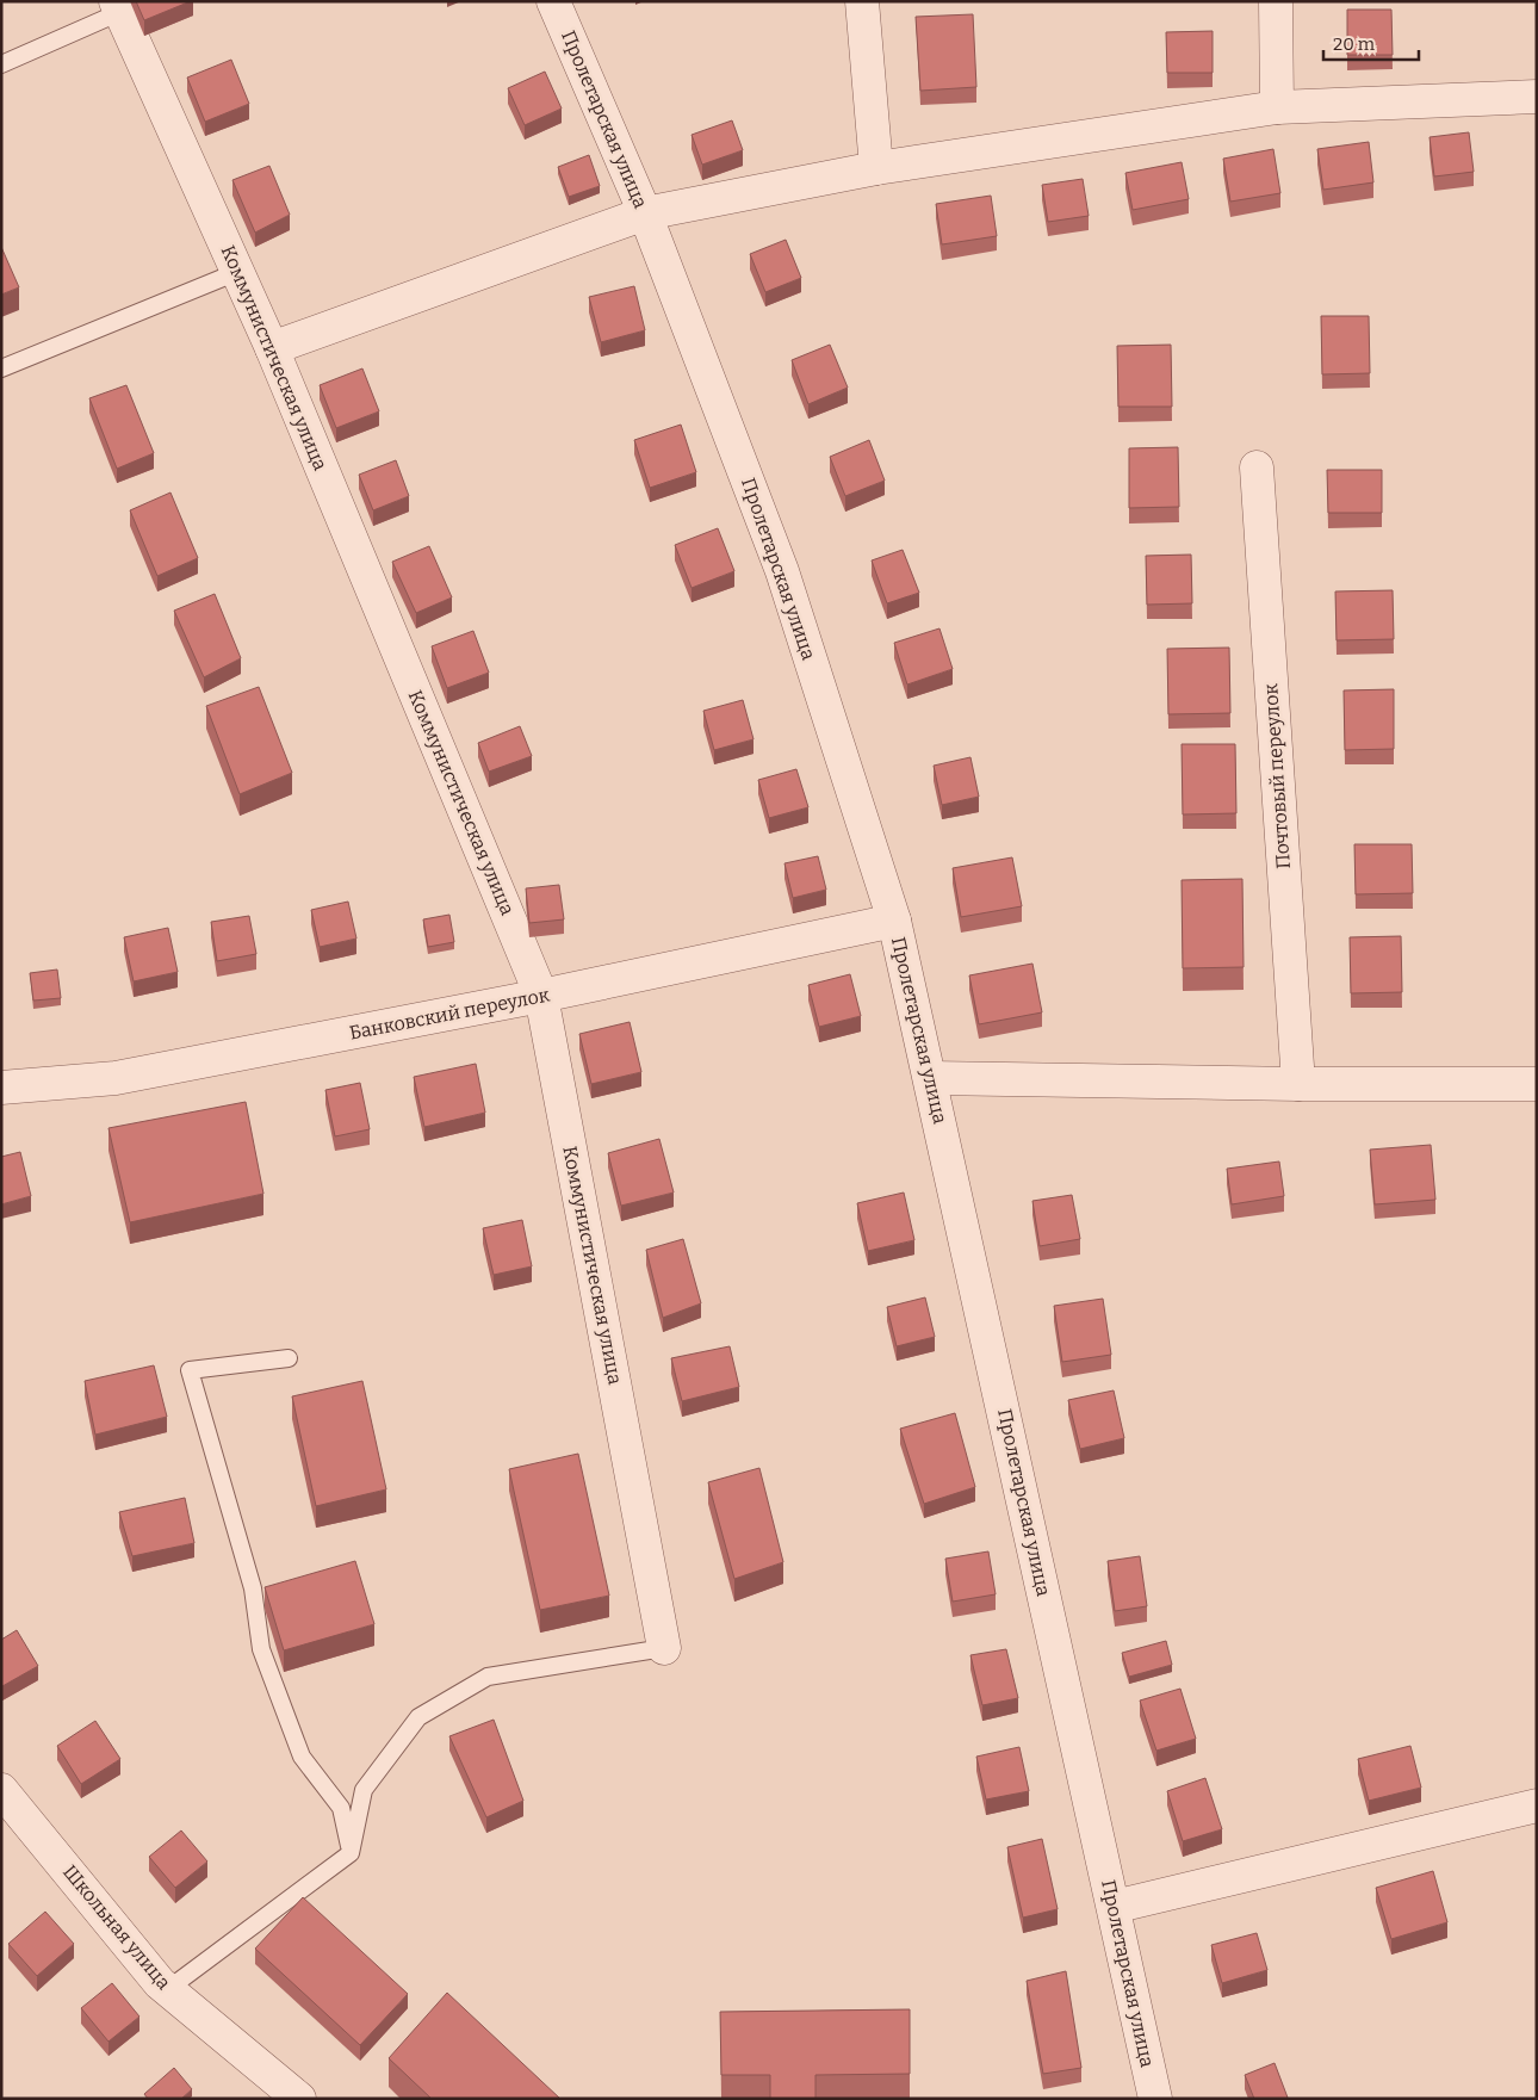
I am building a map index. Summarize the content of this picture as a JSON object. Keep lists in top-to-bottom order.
{
  "streets": {
    "street": [
      "Пролетарская улица",
      "Коммунистическая улица",
      "Почтовый переулок",
      "Банковский переулок",
      "Школьная улица"
    ]
  },
  "crossings": [
    ["Пролетарская улица", "Банковский переулок"],
    ["Коммунистическая улица", "Банковский переулок"]
  ],
  "scale_bar": "20 m"
}
